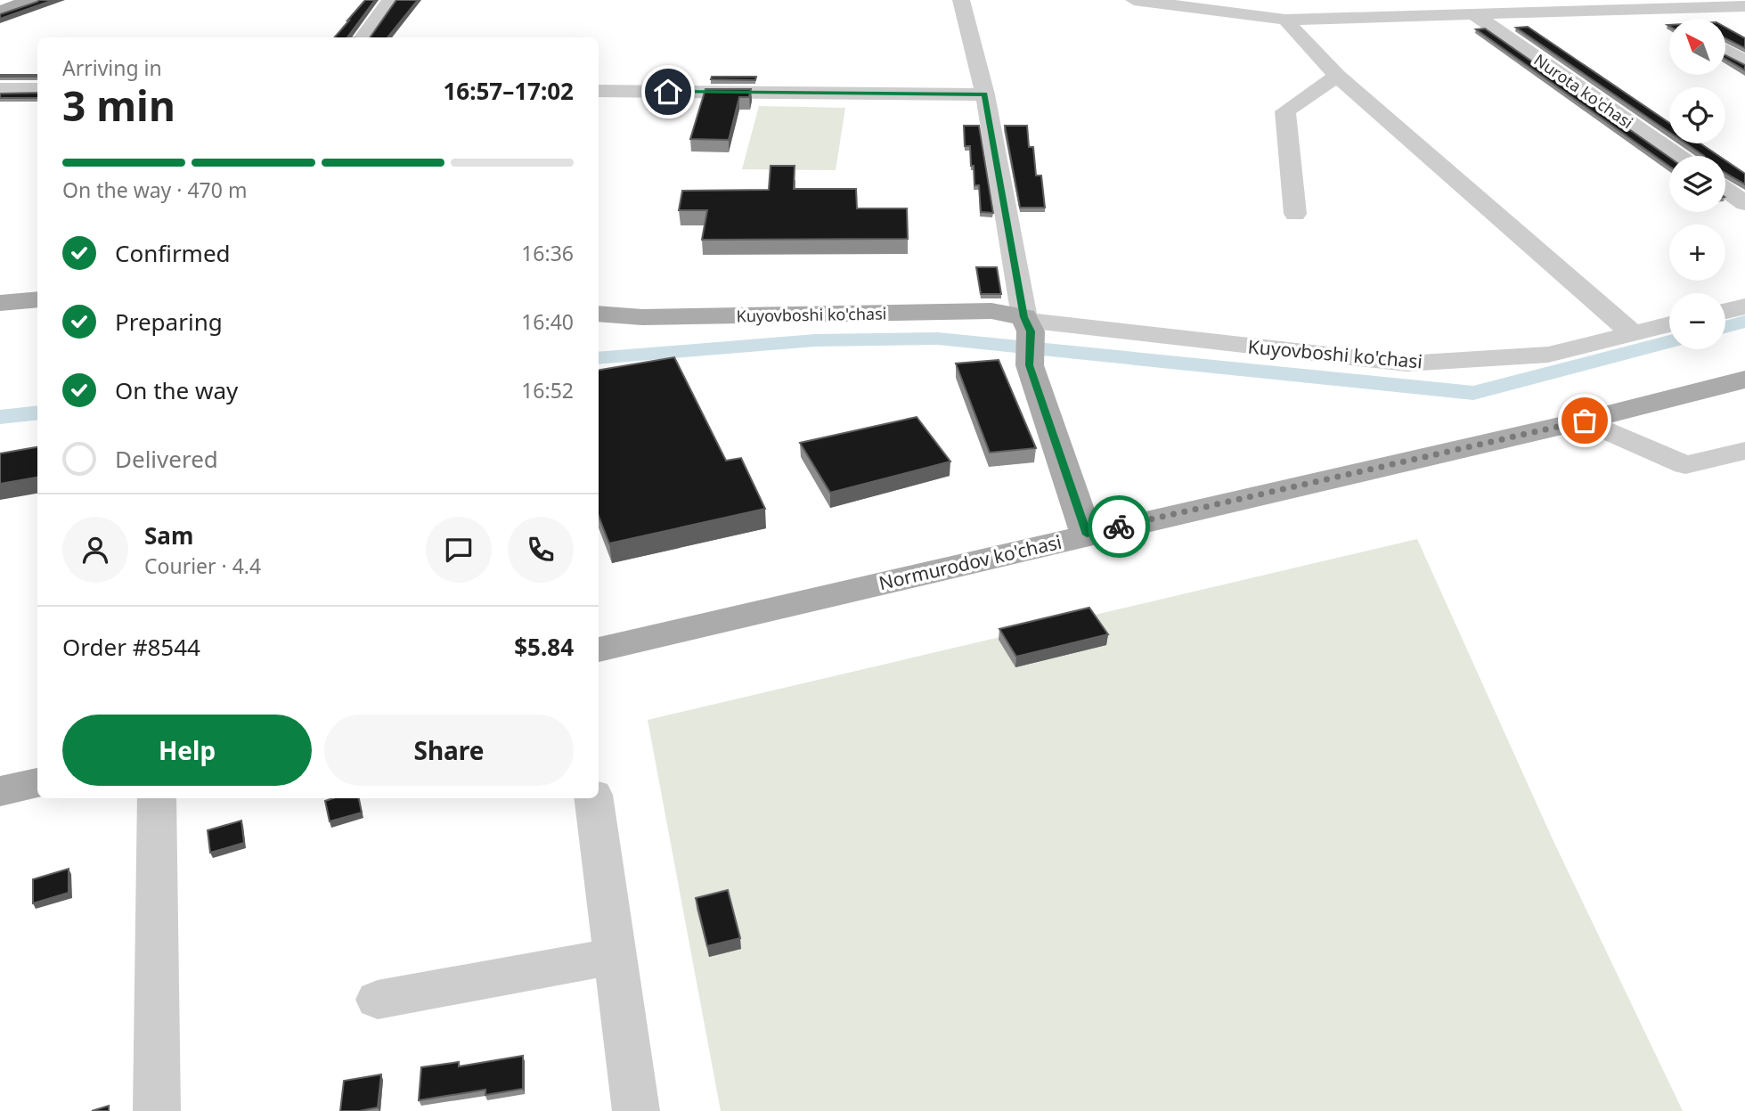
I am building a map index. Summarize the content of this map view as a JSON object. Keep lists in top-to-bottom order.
{
  "streets": {
    "main road": ["Kuyovboshi ko'chasi", "Normurodov ko'chasi"],
    "street": ["Nurota ko'chasi"]
  },
  "north": "top left",
  "page": {
    "map_buttons": ["+", "−"],
    "heading": ["3 min", "Arriving in", "16:57–17:02"],
    "panel": [
      "Sam",
      "Courier · 4.4",
      "Order #8544",
      "$5.84"
    ],
    "bar": "On the way · 470 m",
    "list": [
      ["Confirmed", "16:36"],
      ["Preparing", "16:40"],
      ["On the way", "16:52"],
      "Delivered"
    ],
    "buttons": ["Help", "Share"]
  }
}
